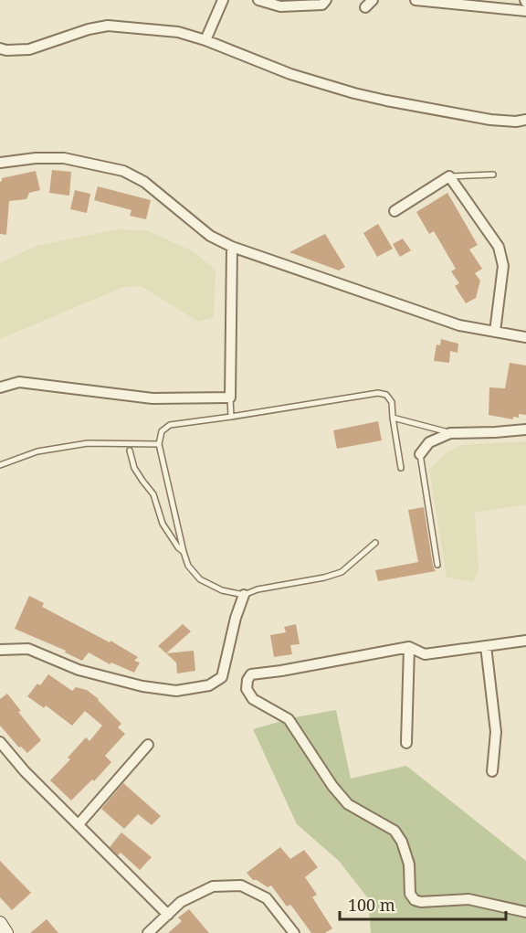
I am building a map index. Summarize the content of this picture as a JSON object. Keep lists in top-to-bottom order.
{
  "scale_bar": "100 m"
}
